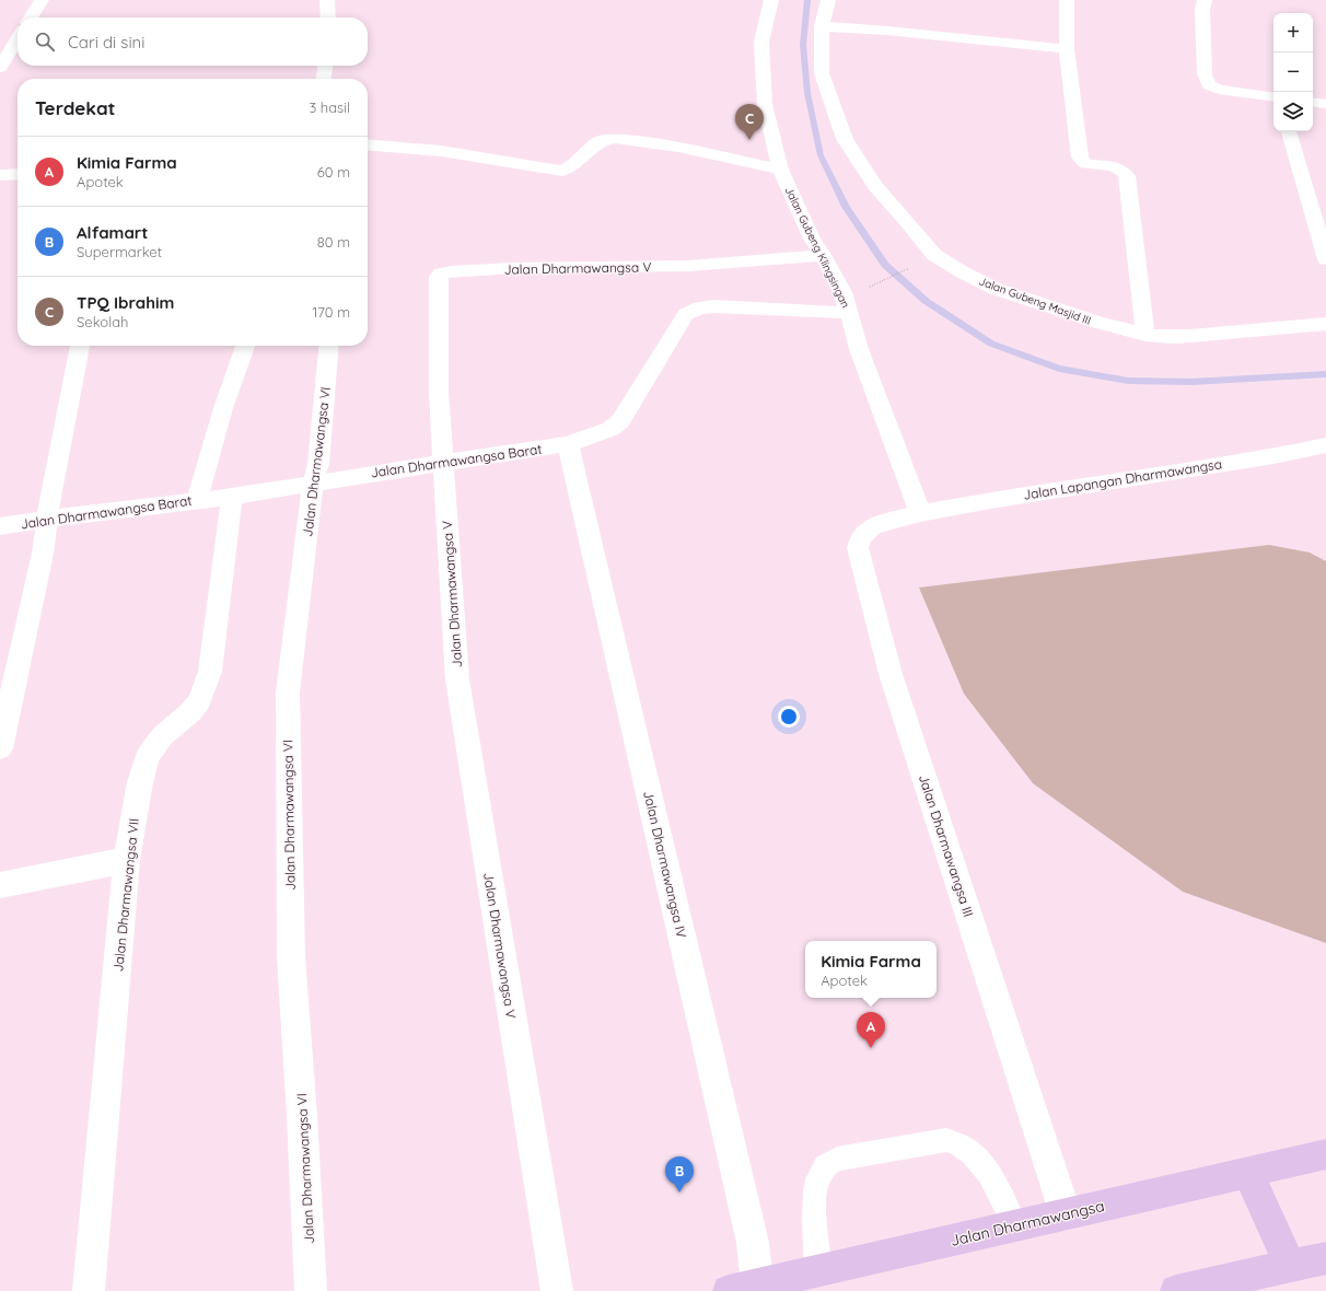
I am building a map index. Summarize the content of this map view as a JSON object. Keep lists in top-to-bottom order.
{
  "streets": {
    "main road": ["Jalan Dharmawangsa"],
    "street": [
      "Jalan Gubeng Klingsingan",
      "Jalan Dharmawangsa V",
      "Jalan Gubeng Masjid III",
      "Jalan Dharmawangsa Barat",
      "Jalan Dharmawangsa VI",
      "Jalan Lapangan Dharmawangsa",
      "Jalan Dharmawangsa III",
      "Jalan Dharmawangsa IV",
      "Jalan Dharmawangsa VII"
    ]
  },
  "crossings": [
    ["Jalan Gubeng Klingsingan", "Jalan Dharmawangsa V"],
    ["Jalan Gubeng Klingsingan", "Jalan Dharmawangsa Barat"],
    ["Jalan Gubeng Klingsingan", "Jalan Lapangan Dharmawangsa"],
    ["Jalan Gubeng Klingsingan", "Jalan Dharmawangsa III"],
    ["Jalan Dharmawangsa V", "Jalan Dharmawangsa Barat"],
    ["Jalan Dharmawangsa Barat", "Jalan Dharmawangsa VI"],
    ["Jalan Dharmawangsa Barat", "Jalan Dharmawangsa IV"],
    ["Jalan Dharmawangsa Barat", "Jalan Dharmawangsa VII"],
    ["Jalan Lapangan Dharmawangsa", "Jalan Dharmawangsa III"],
    ["Jalan Dharmawangsa III", "Jalan Dharmawangsa"],
    ["Jalan Dharmawangsa IV", "Jalan Dharmawangsa"]
  ],
  "page": {
    "map_buttons": ["+", "−"],
    "search": "Cari di sini",
    "heading": ["Terdekat", "3 hasil"],
    "pins": ["C", "A", "B"],
    "list": [
      {
        "mark": "A",
        "name": "Kimia Farma",
        "note": "Apotek",
        "value": "60 m"
      },
      {
        "mark": "B",
        "name": "Alfamart",
        "note": "Supermarket",
        "value": "80 m"
      },
      {
        "mark": "C",
        "name": "TPQ Ibrahim",
        "note": "Sekolah",
        "value": "170 m"
      }
    ],
    "popup": ["Kimia Farma", "Apotek"]
  }
}
